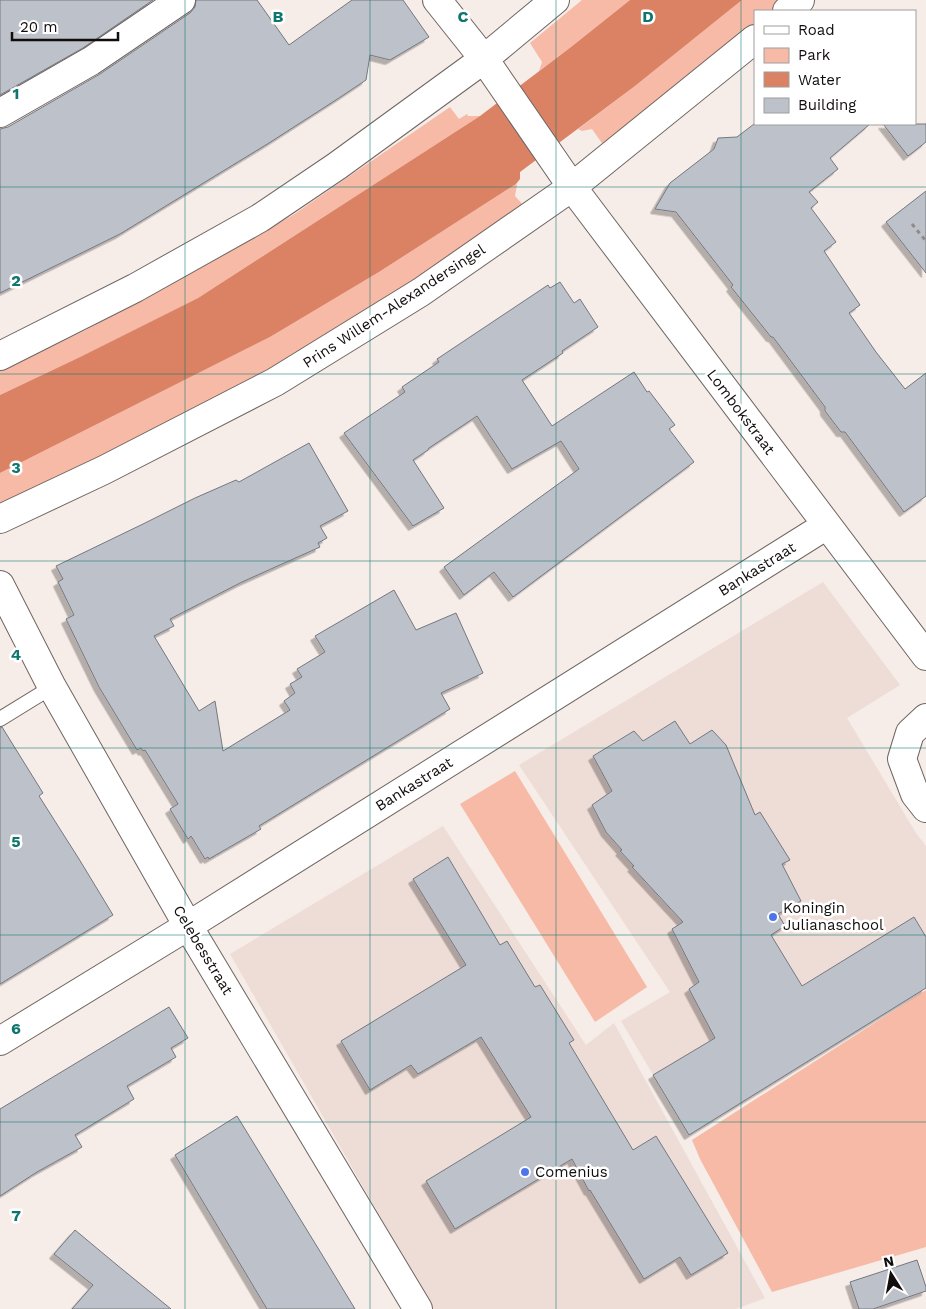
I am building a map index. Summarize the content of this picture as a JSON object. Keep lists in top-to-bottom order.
{
  "streets": {
    "street": [
      "Prins Willem-Alexandersingel",
      "Lombokstraat",
      "Bankastraat",
      "Celebesstraat"
    ]
  },
  "crossings": [
    ["Prins Willem-Alexandersingel", "Lombokstraat"],
    ["Lombokstraat", "Bankastraat"],
    ["Bankastraat", "Celebesstraat"]
  ],
  "places": ["Koningin Julianaschool", "Comenius"],
  "legend": [
    "Road",
    "Park",
    "Water",
    "Building"
  ],
  "scale_bar": "20 m",
  "north": "top",
  "grid": {
    "columns": ["B", "C", "D"],
    "rows": [
      "1",
      "2",
      "3",
      "4",
      "5",
      "6",
      "7"
    ]
  }
}
